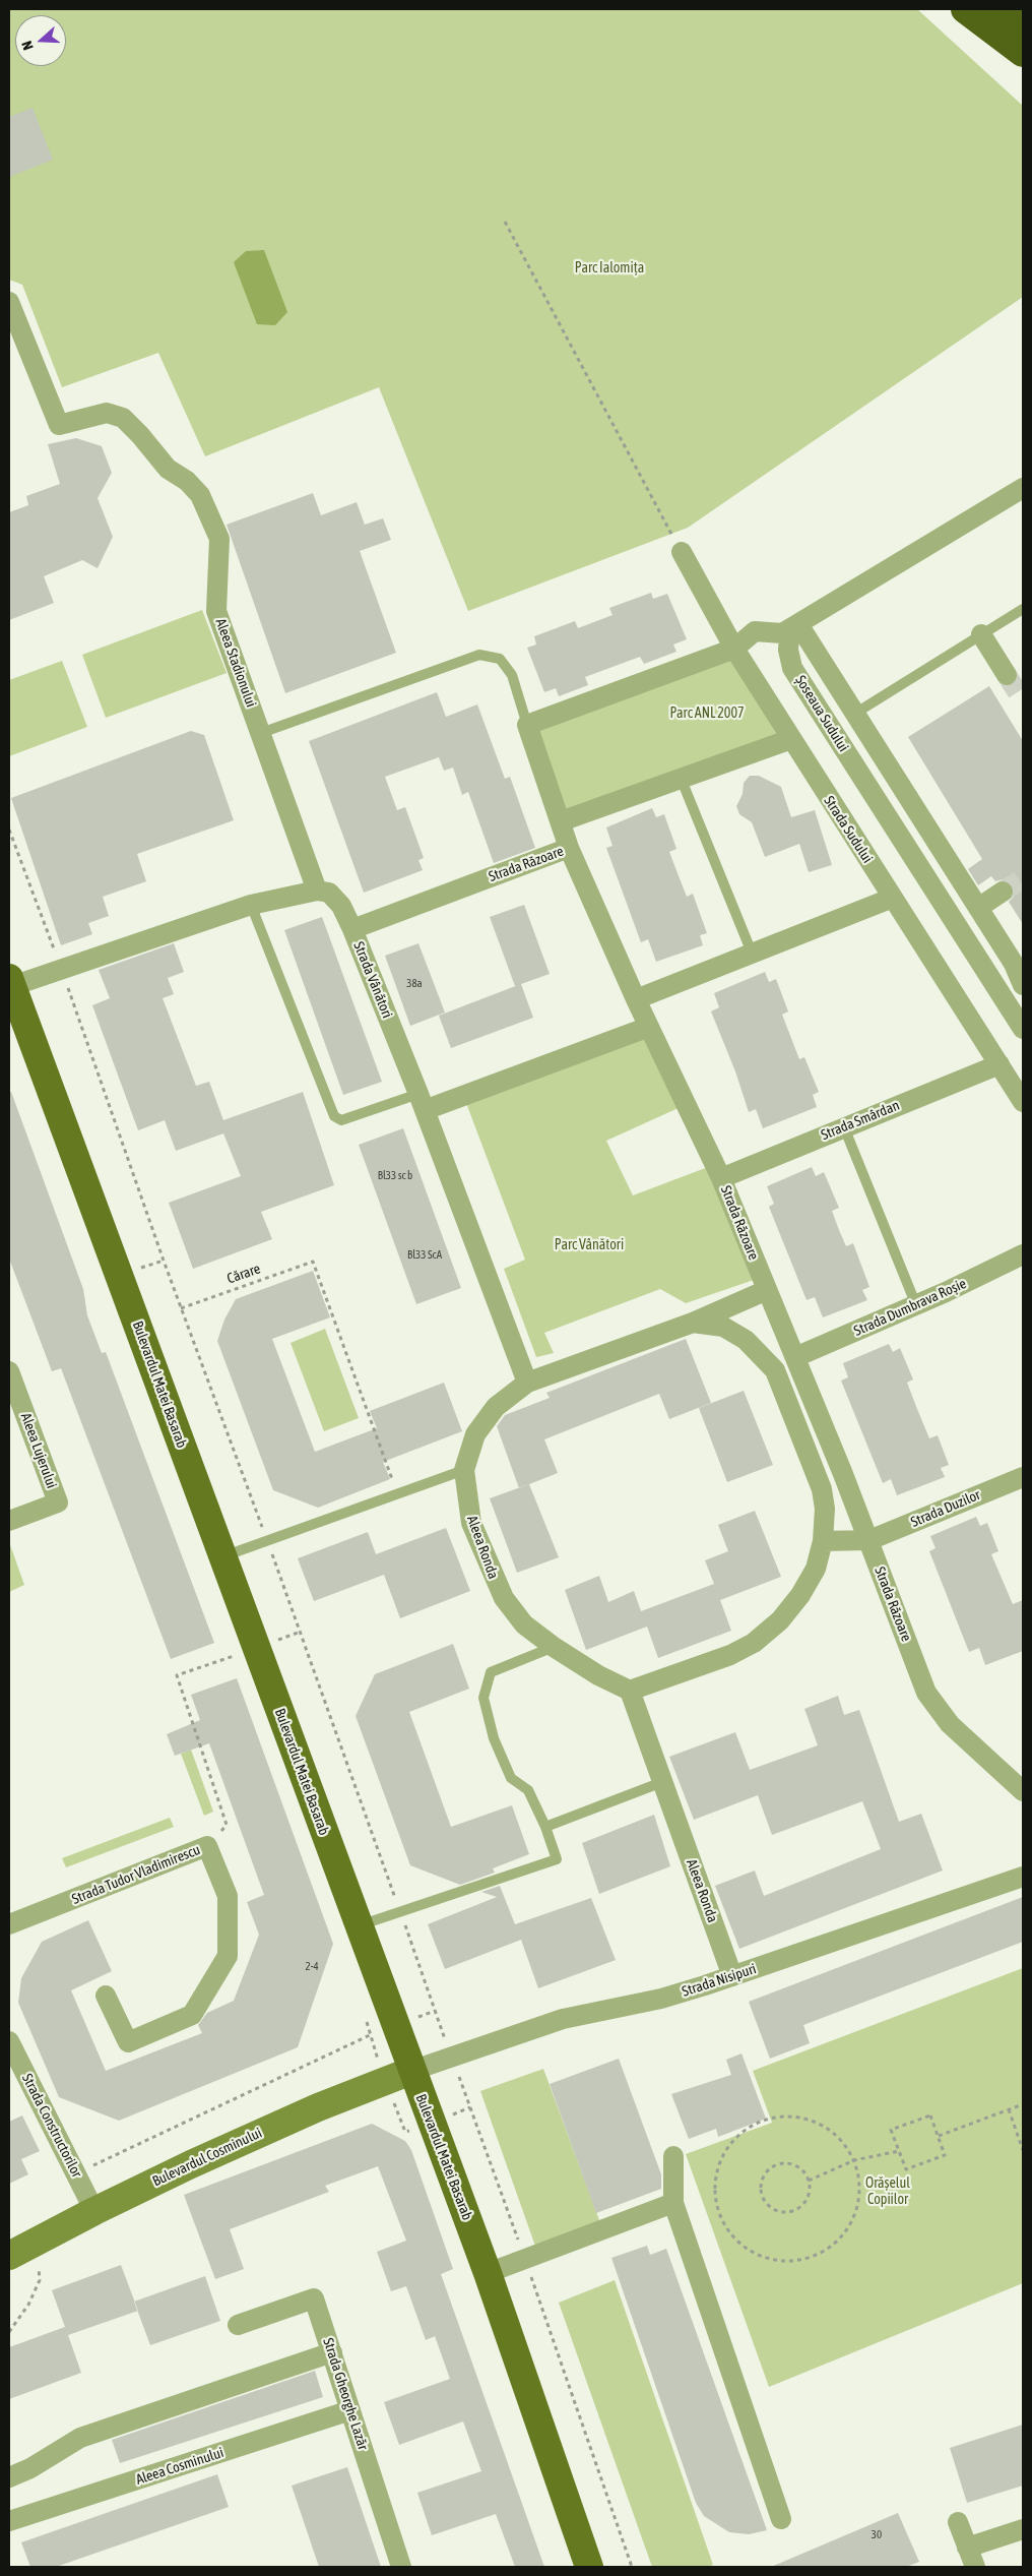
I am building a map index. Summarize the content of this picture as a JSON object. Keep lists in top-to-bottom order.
{
  "streets": {
    "main road": ["Bulevardul Matei Basarab"],
    "street": [
      "Aleea Stadionului",
      "Șoseaua Sudului",
      "Strada Sudului",
      "Strada Răzoare",
      "Strada Vânători",
      "Strada Smârdan",
      "Strada Dumbrava Roșie",
      "Aleea Lujerului",
      "Strada Duzilor",
      "Aleea Ronda",
      "Strada Tudor Vladimirescu",
      "Strada Nisipuri",
      "Strada Constructorilor",
      "Bulevardul Cosminului",
      "Strada Gheorghe Lazăr",
      "Aleea Cosminului"
    ],
    "path": ["Cărare"]
  },
  "crossings": [
    ["Aleea Stadionului", "Strada Vânători"],
    ["Strada Sudului", "Strada Smârdan"],
    ["Strada Răzoare", "Strada Vânători"],
    ["Strada Răzoare", "Strada Smârdan"],
    ["Strada Răzoare", "Strada Dumbrava Roșie"],
    ["Strada Răzoare", "Strada Duzilor"],
    ["Strada Răzoare", "Aleea Ronda"],
    ["Strada Vânători", "Aleea Ronda"],
    ["Bulevardul Matei Basarab", "Strada Nisipuri"],
    ["Bulevardul Matei Basarab", "Bulevardul Cosminului"],
    ["Aleea Ronda", "Strada Nisipuri"],
    ["Strada Nisipuri", "Bulevardul Cosminului"],
    ["Strada Constructorilor", "Bulevardul Cosminului"],
    ["Strada Gheorghe Lazăr", "Aleea Cosminului"]
  ],
  "parks": [
    "Parc Ialomița",
    "Parc ANL 2007",
    "Parc Vânători",
    "Orășelul Copiilor"
  ],
  "house_numbers": [
    "38a",
    "Bl33 sc b",
    "Bl33 ScA",
    "2-4",
    "30"
  ],
  "north": "left"
}
